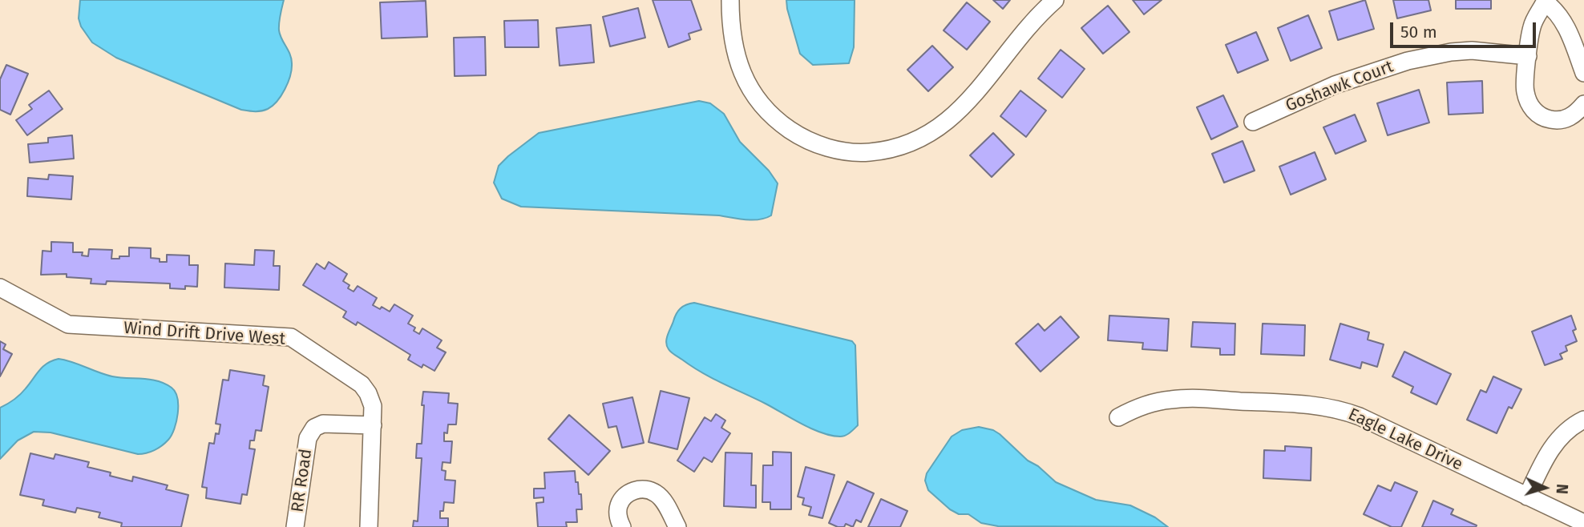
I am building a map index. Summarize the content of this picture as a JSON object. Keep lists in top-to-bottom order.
{
  "streets": {
    "street": [
      "Goshawk Court",
      "Wind Drift Drive West",
      "Eagle Lake Drive",
      "RR Road"
    ]
  },
  "crossings": [
    ["Wind Drift Drive West", "RR Road"]
  ],
  "scale_bar": "50 m",
  "north": "right"
}
